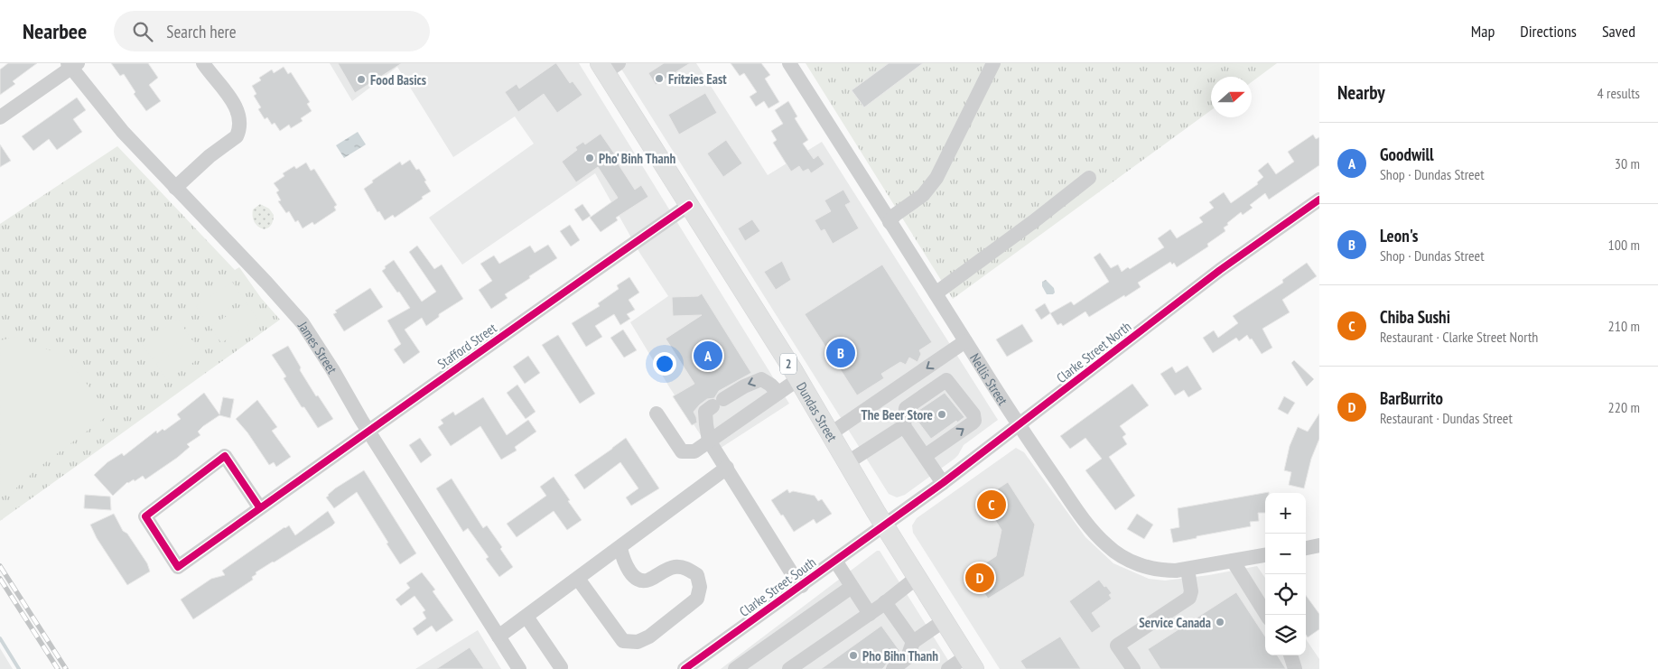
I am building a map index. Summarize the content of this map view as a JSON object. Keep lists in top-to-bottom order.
{
  "streets": {
    "main road": ["2", "Dundas Street"],
    "street": [
      "Stafford Street",
      "James Street",
      "Clarke Street North",
      "Nellis Street",
      "Clarke Street South"
    ]
  },
  "crossings": [
    ["Stafford Street", "James Street"],
    ["Stafford Street", "Dundas Street"],
    ["Clarke Street North", "Nellis Street"],
    ["Clarke Street North", "Dundas Street"],
    ["Clarke Street North", "Clarke Street South"],
    ["Dundas Street", "Clarke Street South"]
  ],
  "places": [
    "Fritzies East",
    "Food Basics",
    "Pho' Binh Thanh",
    "The Beer Store",
    "Service Canada",
    "Pho Bihn Thanh"
  ],
  "north": "right",
  "page": {
    "header": "Nearbee",
    "search": "Search here",
    "nav": ["Map", "Directions", "Saved"],
    "heading": ["Nearby", "4 results"],
    "list": [
      {
        "mark": "A",
        "name": "Goodwill",
        "note": "Shop · Dundas Street",
        "value": "30 m"
      },
      {
        "mark": "B",
        "name": "Leon's",
        "note": "Shop · Dundas Street",
        "value": "100 m"
      },
      {
        "mark": "C",
        "name": "Chiba Sushi",
        "note": "Restaurant · Clarke Street North",
        "value": "210 m"
      },
      {
        "mark": "D",
        "name": "BarBurrito",
        "note": "Restaurant · Dundas Street",
        "value": "220 m"
      }
    ],
    "pins": [
      "B",
      "A",
      "C",
      "D"
    ],
    "map_buttons": ["+", "−"]
  }
}
